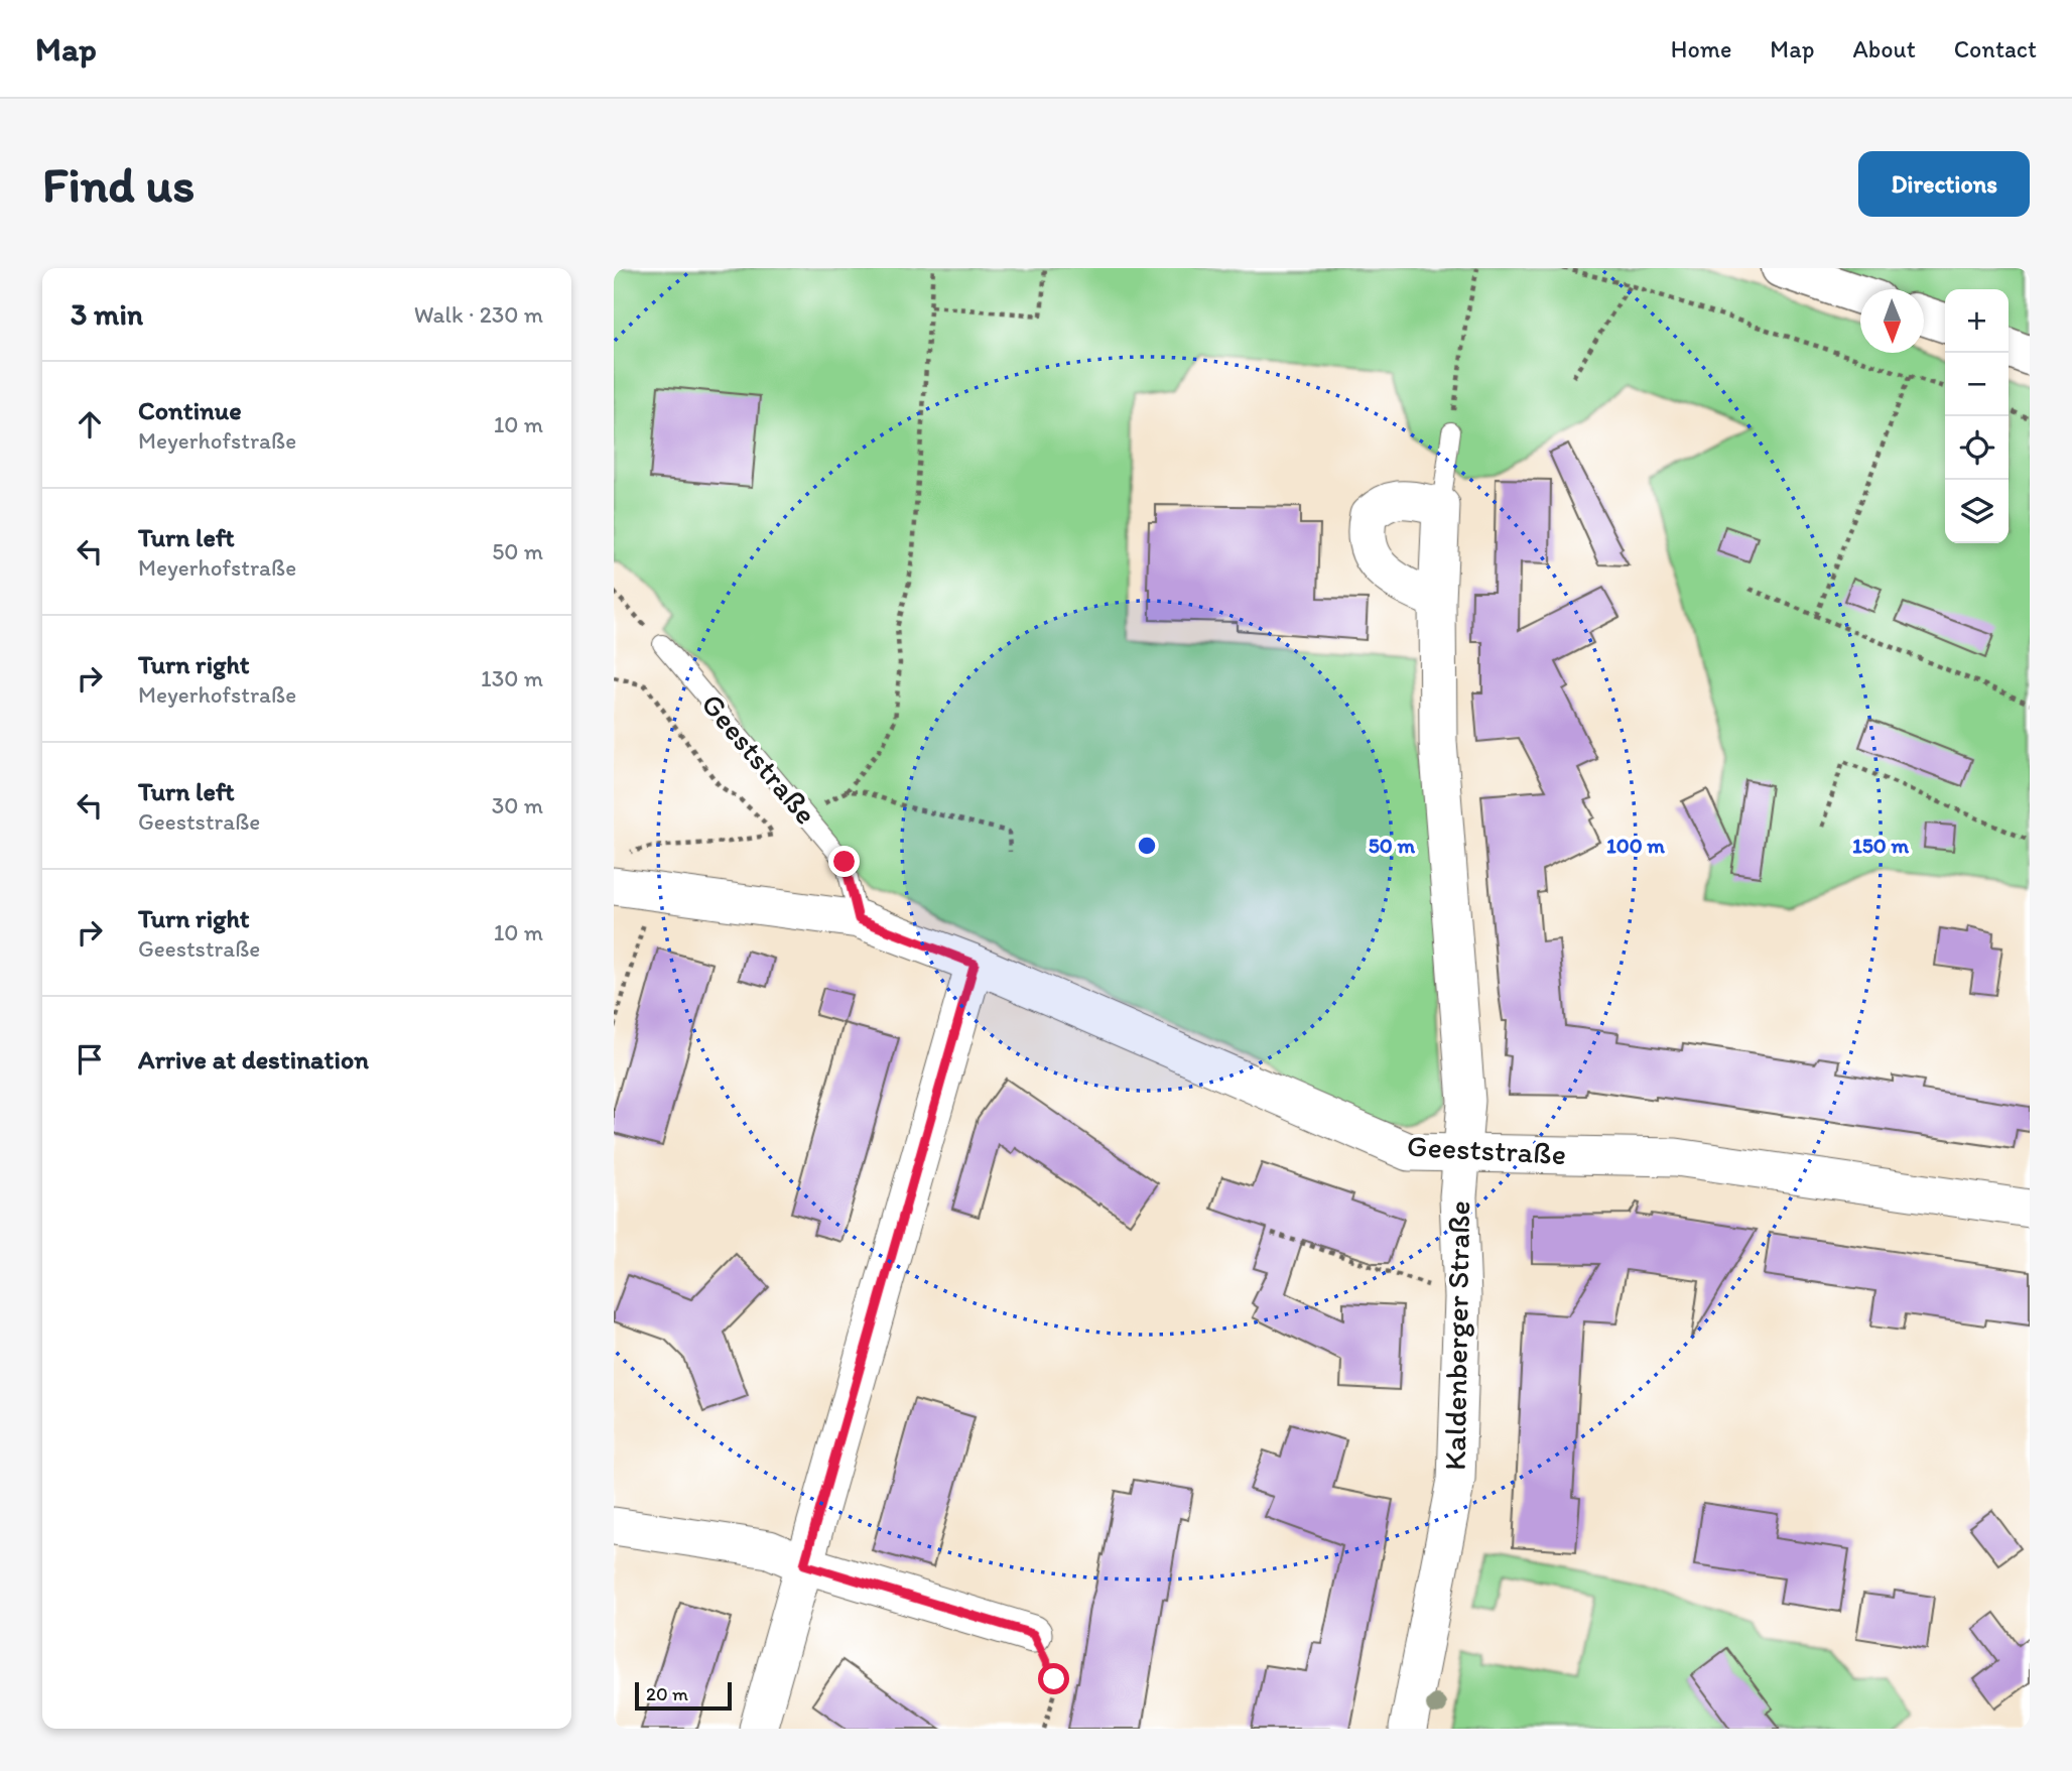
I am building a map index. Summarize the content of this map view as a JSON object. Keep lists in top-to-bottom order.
{
  "streets": {
    "street": ["Geeststraße", "Kaldenberger Straße"]
  },
  "crossings": [
    ["Geeststraße", "Kaldenberger Straße"]
  ],
  "scale_bar": "20 m",
  "north": "bottom",
  "page": {
    "header": "Map",
    "nav": [
      "Home",
      "Map",
      "About",
      "Contact"
    ],
    "buttons": "Directions",
    "title": "Find us",
    "heading": ["3 min", "Walk · 230 m"],
    "map_buttons": ["+", "−"],
    "list": [
      ["Continue", "Meyerhofstraße", "10 m"],
      ["Turn left", "Meyerhofstraße", "50 m"],
      ["Turn right", "Meyerhofstraße", "130 m"],
      ["Turn left", "Geeststraße", "30 m"],
      ["Turn right", "Geeststraße", "10 m"],
      "Arrive at destination"
    ],
    "scale": "20 m"
  },
  "rings": ["50 m", "100 m", "150 m"]
}
